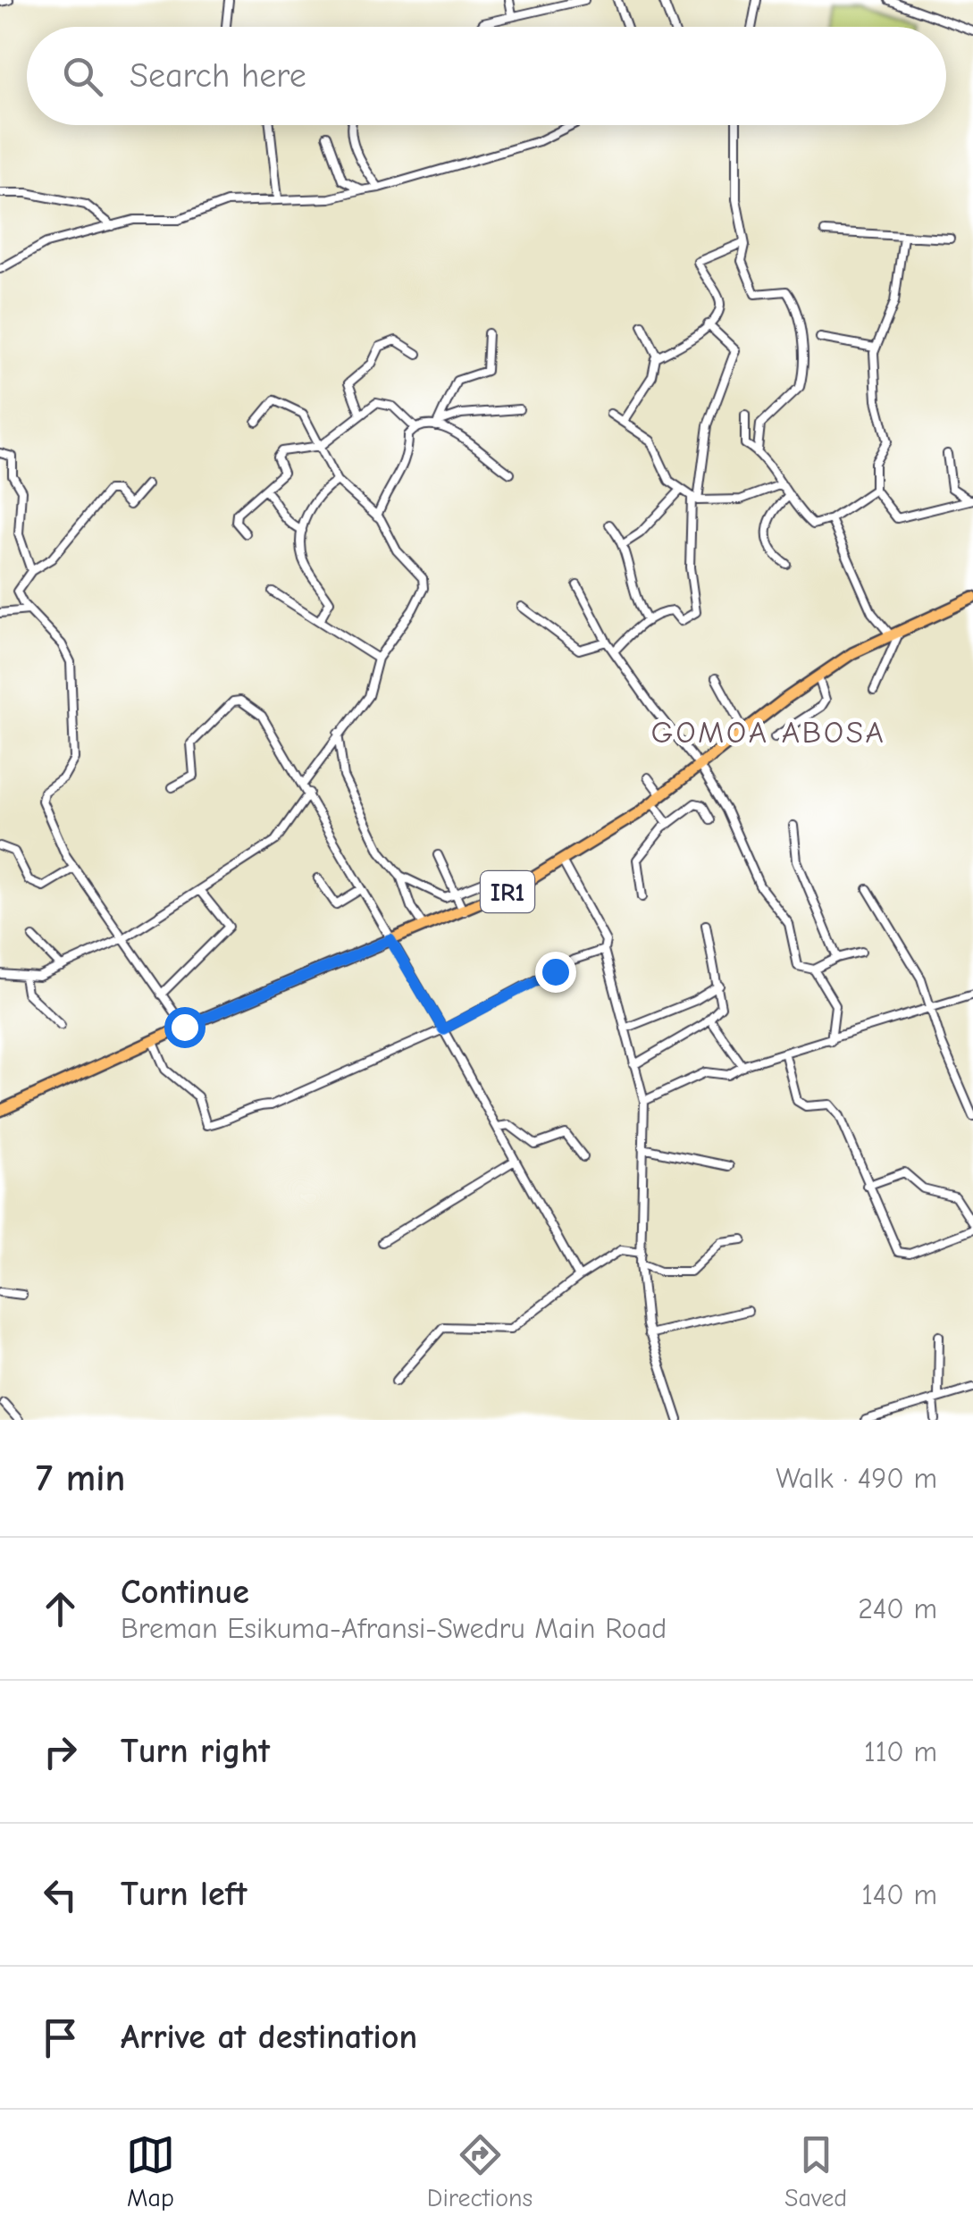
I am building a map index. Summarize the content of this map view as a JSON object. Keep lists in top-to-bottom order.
{
  "streets": {
    "main road": ["IR1"]
  },
  "districts": ["GOMOA ABOSA"],
  "page": {
    "search": "Search here",
    "heading": ["7 min", "Walk · 490 m"],
    "list": [
      ["Continue", "Breman Esikuma-Afransi-Swedru Main Road", "240 m"],
      ["Turn right", "110 m"],
      ["Turn left", "140 m"],
      "Arrive at destination"
    ],
    "nav": ["Map", "Directions", "Saved"]
  }
}
